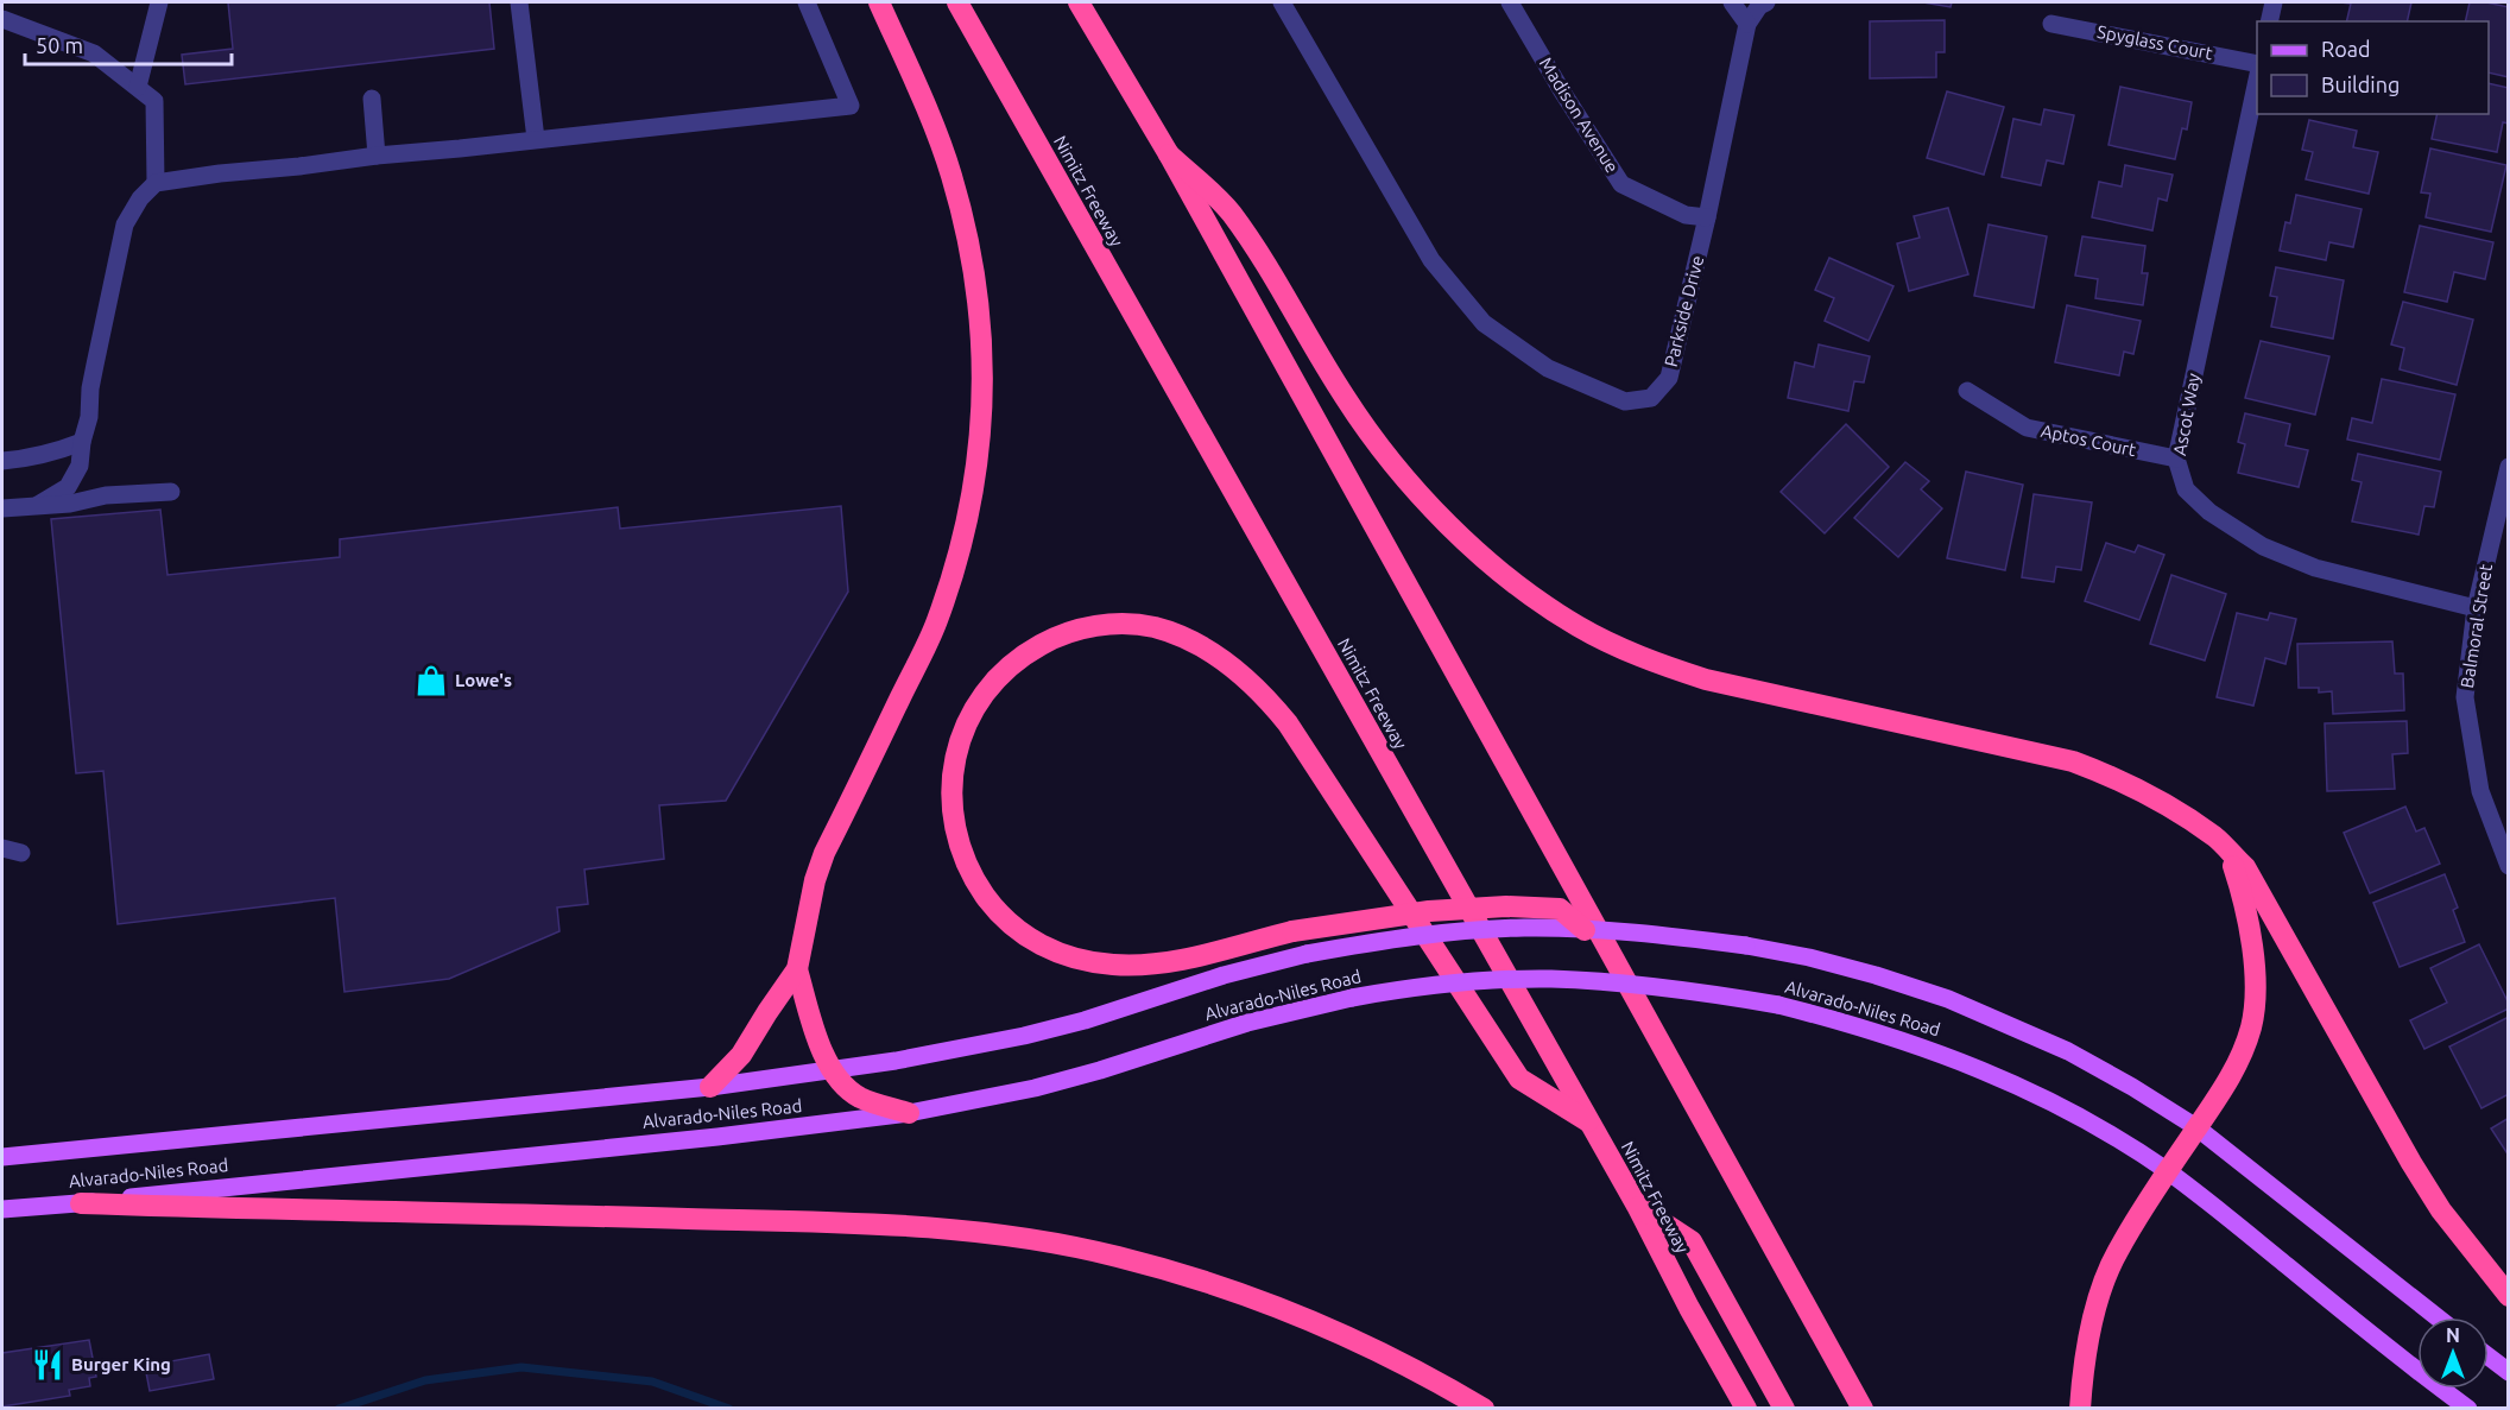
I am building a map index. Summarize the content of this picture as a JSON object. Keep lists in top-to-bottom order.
{
  "streets": {
    "highway": ["Nimitz Freeway"],
    "main road": ["Alvarado-Niles Road"],
    "street": [
      "Spyglass Court",
      "Madison Avenue",
      "Parkside Drive",
      "Ascot Way",
      "Aptos Court",
      "Balmoral Street"
    ]
  },
  "crossings": [
    ["Madison Avenue", "Parkside Drive"],
    ["Ascot Way", "Aptos Court"],
    ["Ascot Way", "Balmoral Street"]
  ],
  "places": {
    "shop": ["Lowe's"],
    "restaurant": ["Burger King"]
  },
  "legend": ["Road", "Building"],
  "scale_bar": "50 m",
  "north": "top"
}
